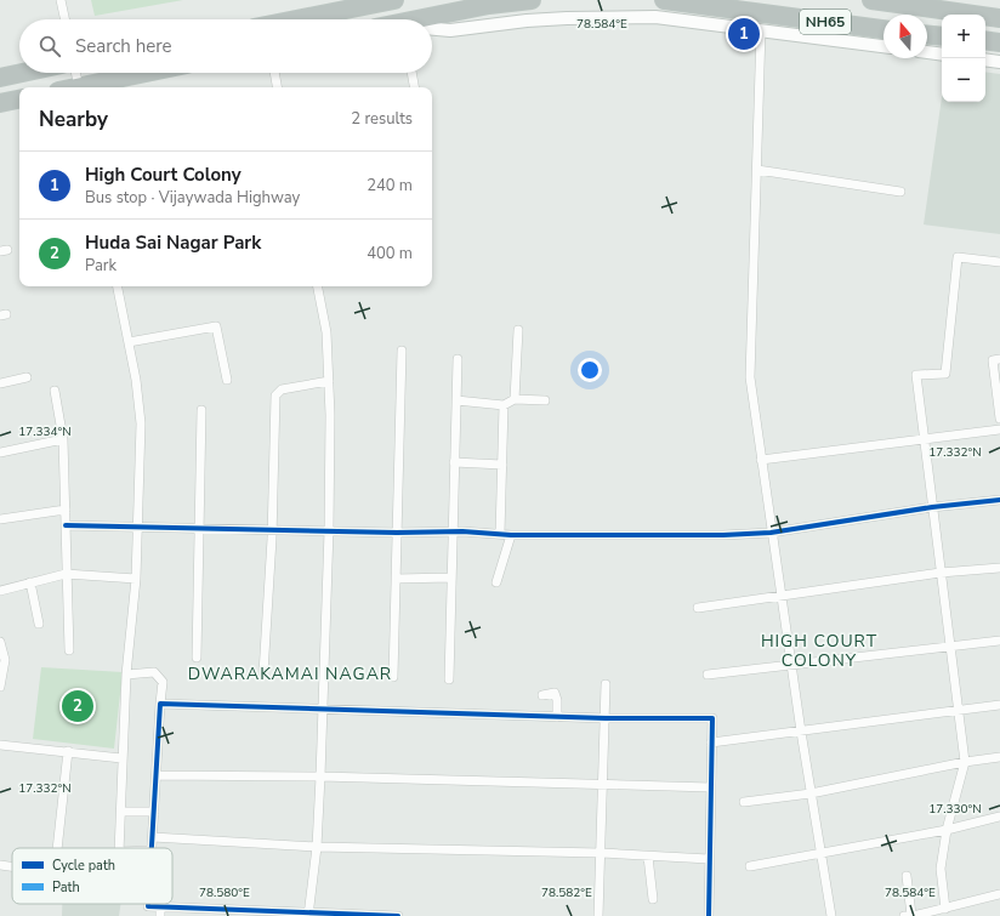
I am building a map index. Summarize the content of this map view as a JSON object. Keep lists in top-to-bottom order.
{
  "streets": {
    "highway": ["NH65"]
  },
  "districts": ["HIGH COURT COLONY", "DWARAKAMAI NAGAR"],
  "legend": ["Cycle path", "Path"],
  "north": "top",
  "page": {
    "map_buttons": ["+", "−"],
    "pins": ["1", "2"],
    "search": "Search here",
    "heading": ["Nearby", "2 results"],
    "list": [
      {
        "mark": "1",
        "name": "High Court Colony",
        "note": "Bus stop · Vijaywada Highway",
        "value": "240 m"
      },
      {
        "mark": "2",
        "name": "Huda Sai Nagar Park",
        "note": "Park",
        "value": "400 m"
      }
    ]
  },
  "coordinates": [
    "78.584°E",
    "17.334°N",
    "17.332°N",
    "17.330°N",
    "78.580°E",
    "78.582°E"
  ]
}
